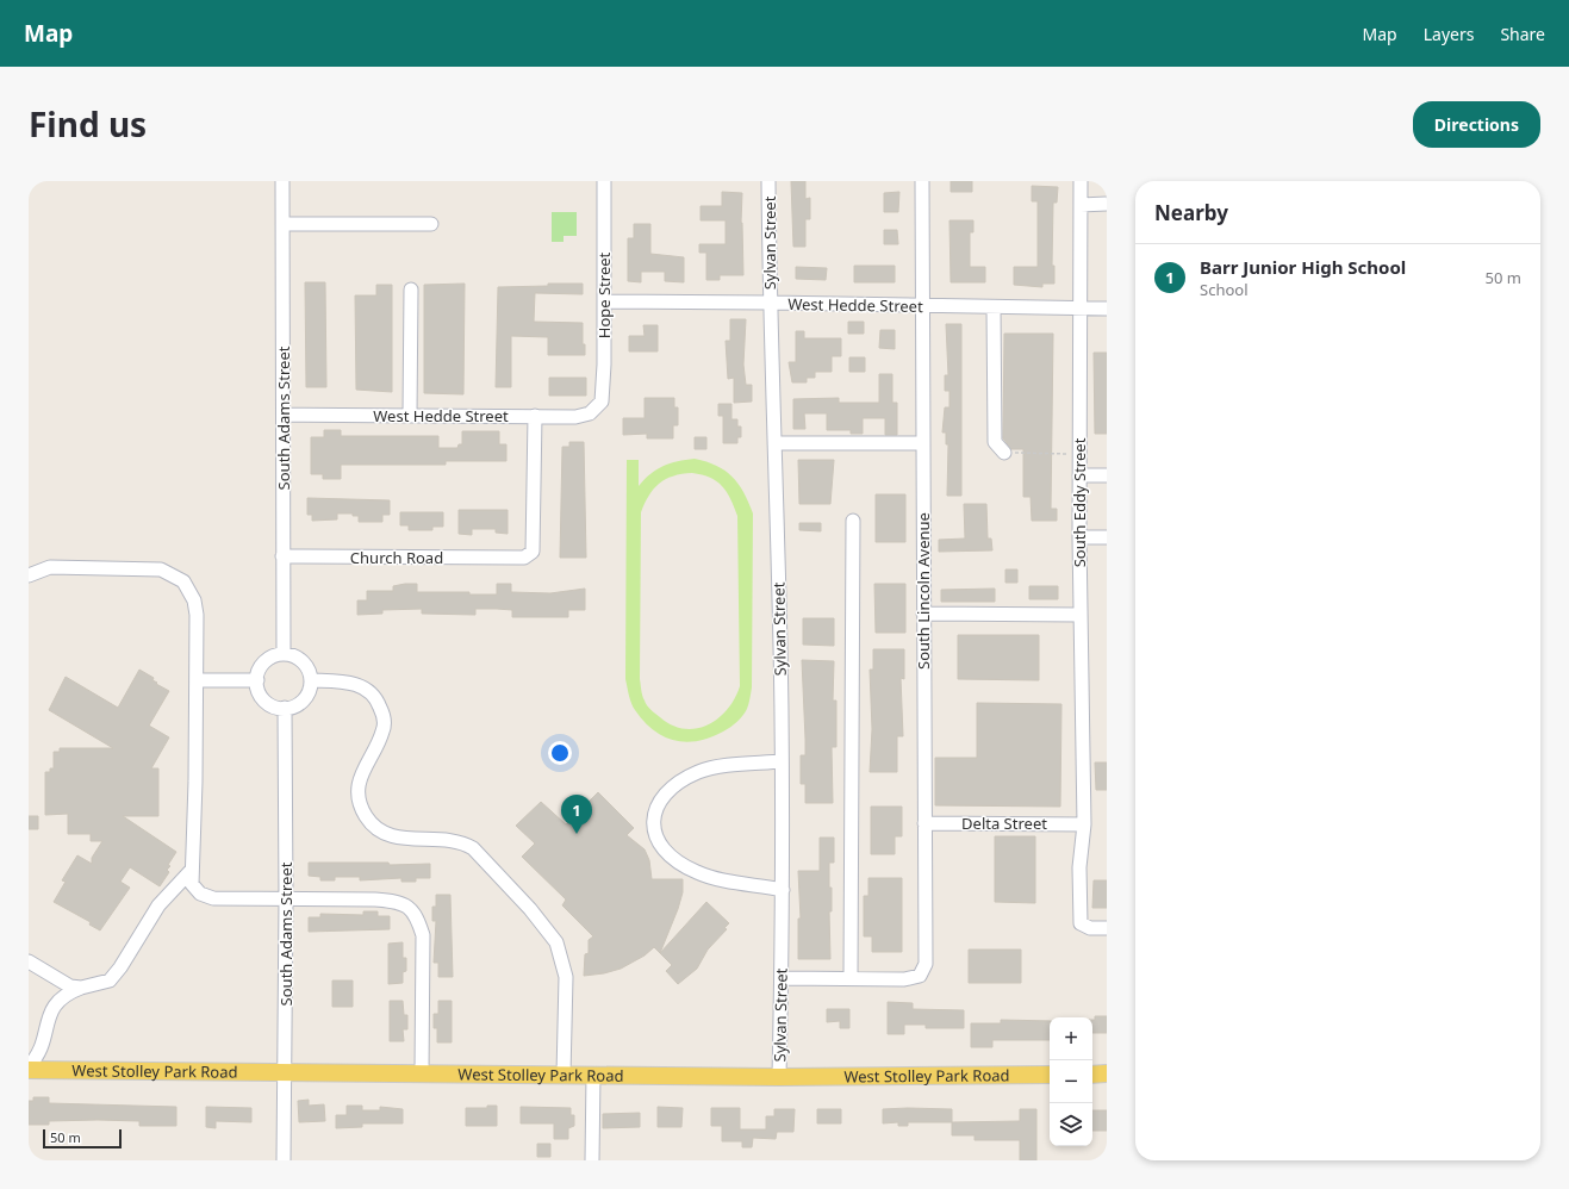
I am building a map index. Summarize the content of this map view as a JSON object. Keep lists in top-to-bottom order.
{
  "streets": {
    "main road": ["West Stolley Park Road"],
    "street": [
      "Sylvan Street",
      "Hope Street",
      "West Hedde Street",
      "South Adams Street",
      "South Eddy Street",
      "Church Road",
      "South Lincoln Avenue",
      "Delta Street"
    ]
  },
  "crossings": [
    ["Sylvan Street", "West Hedde Street"],
    ["Sylvan Street", "West Stolley Park Road"],
    ["Hope Street", "West Hedde Street"],
    ["West Hedde Street", "South Adams Street"],
    ["West Hedde Street", "South Eddy Street"],
    ["West Hedde Street", "Church Road"],
    ["West Hedde Street", "South Lincoln Avenue"],
    ["South Adams Street", "Church Road"],
    ["South Adams Street", "West Stolley Park Road"],
    ["South Eddy Street", "Delta Street"],
    ["South Lincoln Avenue", "Delta Street"]
  ],
  "scale_bar": "50 m",
  "page": {
    "header": "Map",
    "nav": ["Map", "Layers", "Share"],
    "title": "Find us",
    "buttons": "Directions",
    "heading": "Nearby",
    "list": [
      {
        "mark": "1",
        "name": "Barr Junior High School",
        "note": "School",
        "value": "50 m"
      }
    ],
    "pins": "1",
    "map_buttons": ["+", "−"],
    "scale": "50 m"
  }
}
